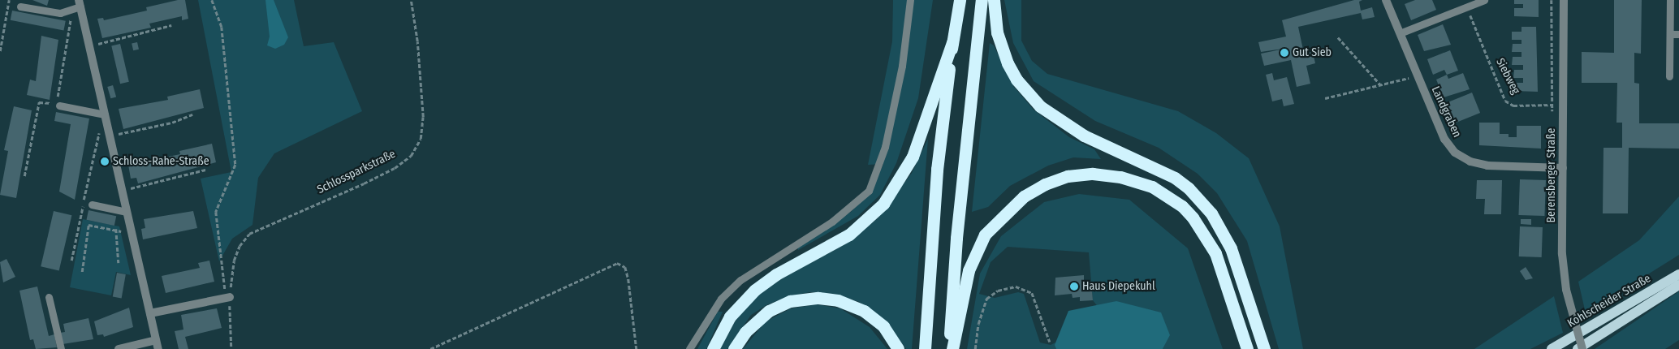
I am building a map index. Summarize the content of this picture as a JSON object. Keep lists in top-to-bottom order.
{
  "streets": {
    "main road": ["Kohlscheider Straße"],
    "street": ["Landgraben", "Berensberger Straße"],
    "path": ["Siebweg", "Schlossparkstraße"]
  },
  "crossings": [
    ["Siebweg", "Berensberger Straße"],
    ["Landgraben", "Berensberger Straße"]
  ],
  "places": ["Gut Sieb", "Schloss-Rahe-Straße", "Haus Diepekuhl"]
}
